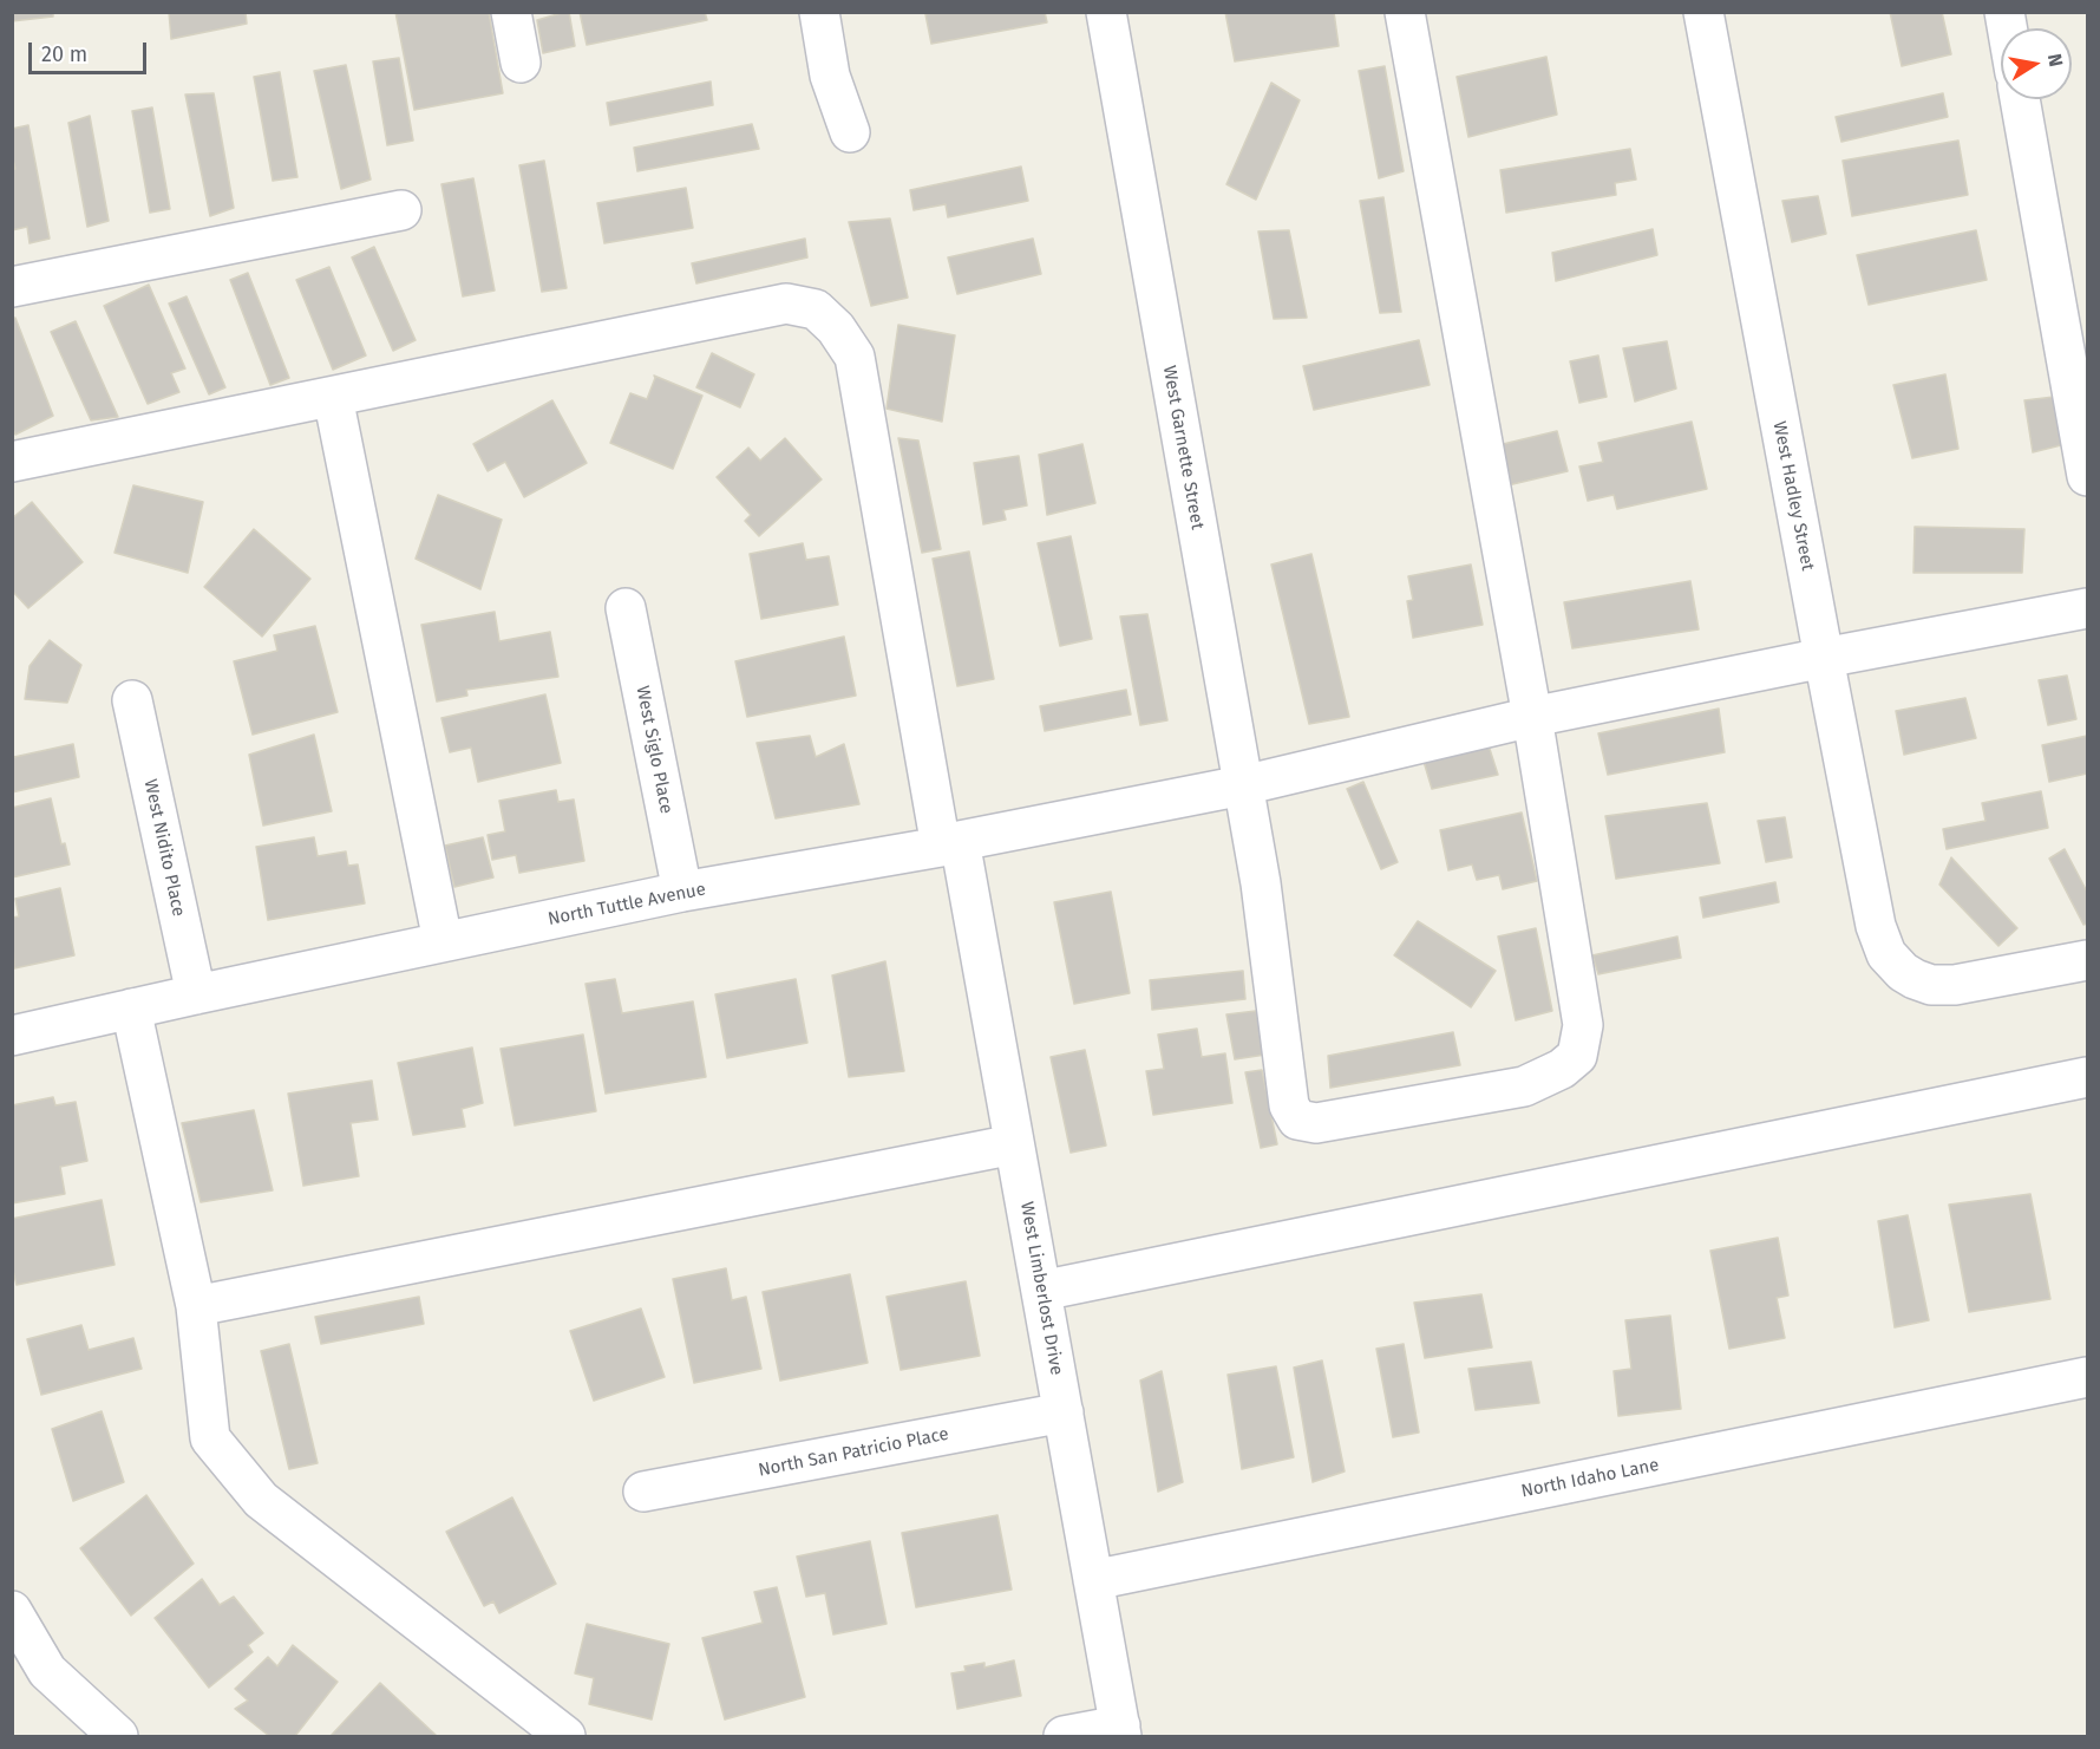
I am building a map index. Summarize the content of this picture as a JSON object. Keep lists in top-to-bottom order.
{
  "streets": {
    "street": [
      "West Garnette Street",
      "West Hadley Street",
      "West Siglo Place",
      "West Nidito Place",
      "North Tuttle Avenue",
      "West Limberlost Drive",
      "North San Patricio Place",
      "North Idaho Lane"
    ]
  },
  "crossings": [
    ["West Garnette Street", "North Tuttle Avenue"],
    ["West Hadley Street", "North Tuttle Avenue"],
    ["West Siglo Place", "North Tuttle Avenue"],
    ["West Nidito Place", "North Tuttle Avenue"],
    ["North Tuttle Avenue", "West Limberlost Drive"],
    ["West Limberlost Drive", "North San Patricio Place"],
    ["West Limberlost Drive", "North Idaho Lane"]
  ],
  "scale_bar": "20 m",
  "north": "right"
}
